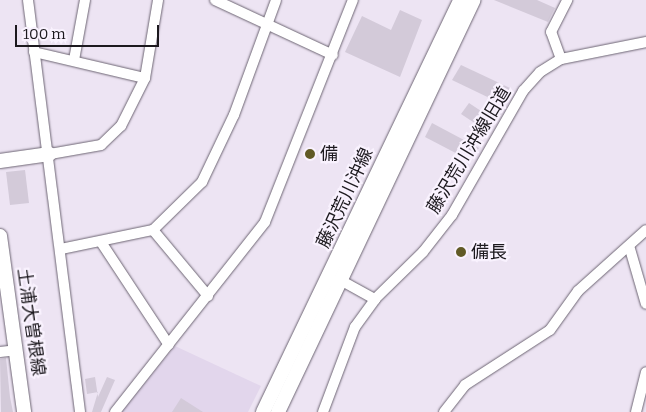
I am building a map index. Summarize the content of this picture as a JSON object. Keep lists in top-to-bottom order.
{
  "streets": {
    "main road": ["藤沢荒川沖線", "土浦大曽根線"],
    "street": ["藤沢荒川沖線旧道"]
  },
  "places": ["備", "備長"],
  "scale_bar": "100 m"
}
